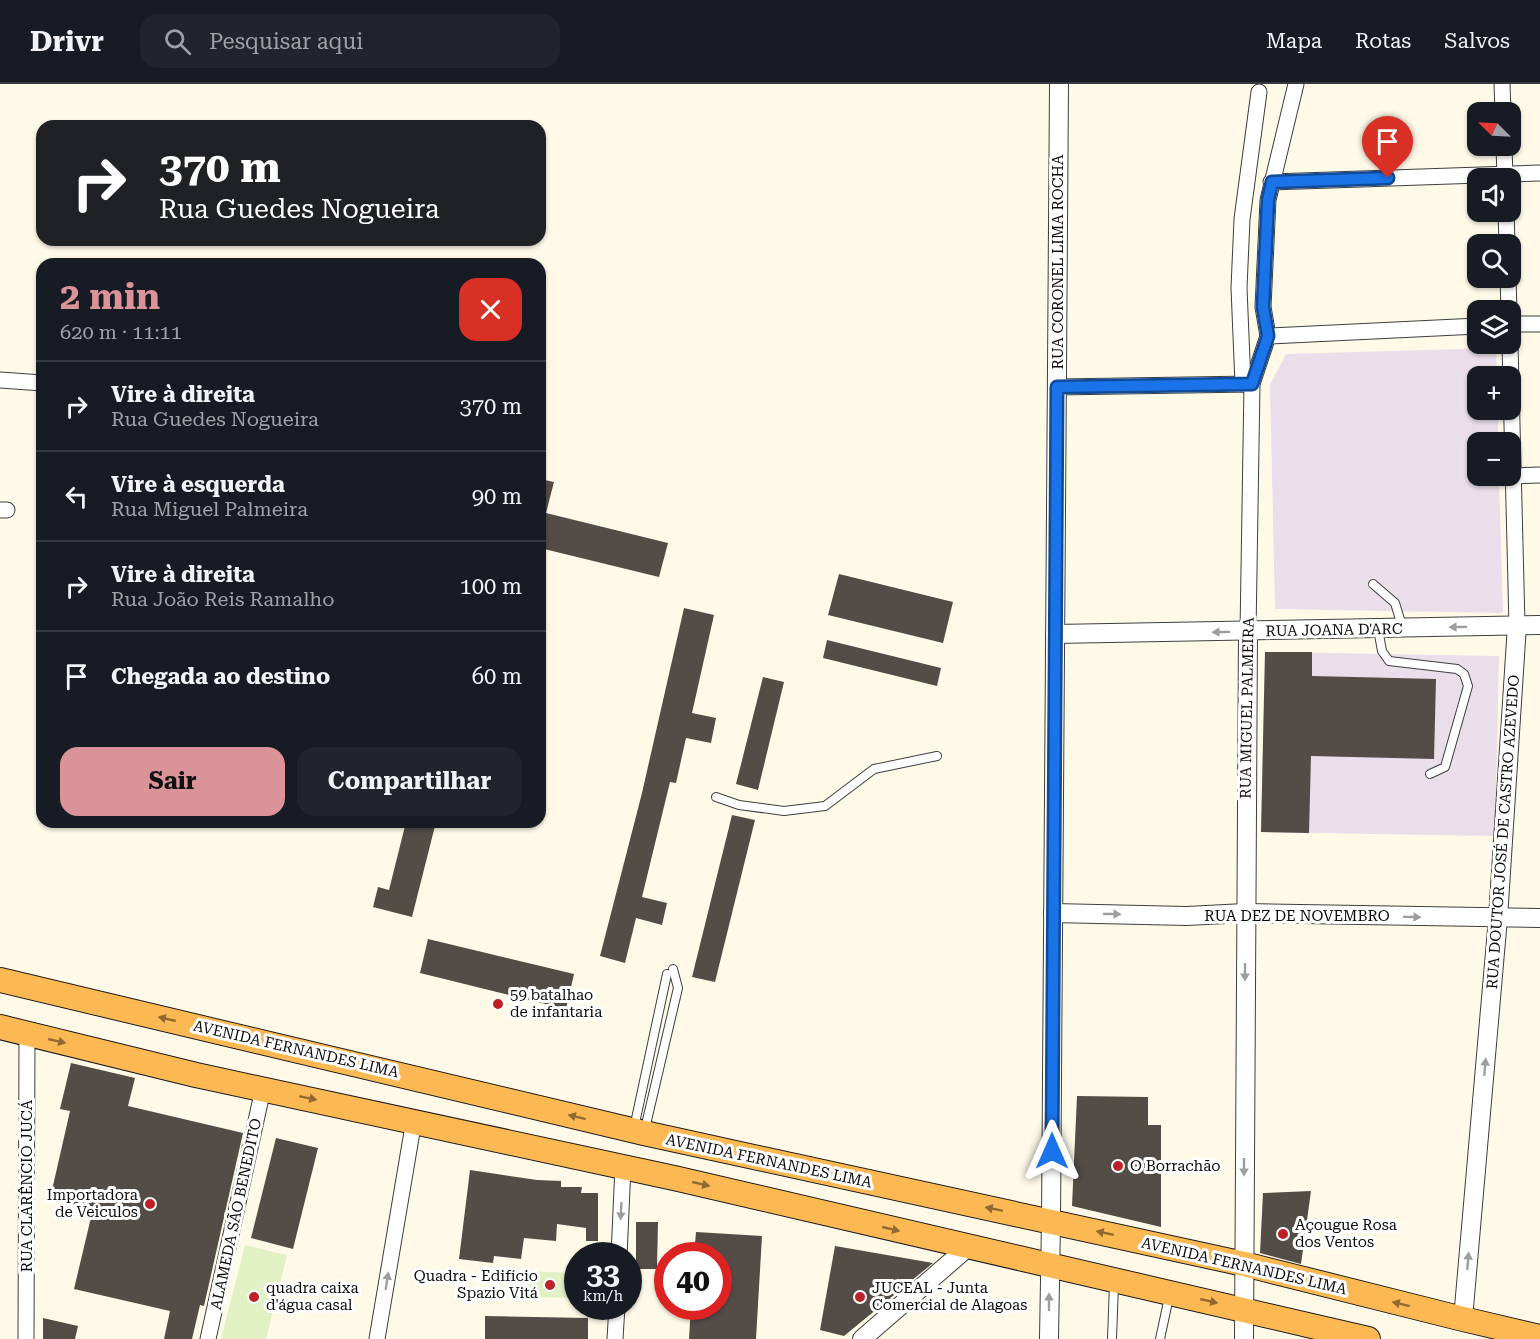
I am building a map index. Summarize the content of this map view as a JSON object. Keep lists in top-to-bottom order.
{
  "streets": {
    "highway": ["AVENIDA FERNANDES LIMA"],
    "street": [
      "RUA CORONEL LIMA ROCHA",
      "RUA JOANA D'ARC",
      "RUA MIGUEL PALMEIRA",
      "RUA DOUTOR JOSÉ DE CASTRO AZEVEDO",
      "RUA DEZ DE NOVEMBRO",
      "RUA CLARÊNCIO JUCÁ",
      "ALAMEDA SÃO BENEDITO"
    ]
  },
  "crossings": [
    ["RUA CORONEL LIMA ROCHA", "RUA JOANA D'ARC"],
    ["RUA CORONEL LIMA ROCHA", "RUA DEZ DE NOVEMBRO"],
    ["RUA CORONEL LIMA ROCHA", "AVENIDA FERNANDES LIMA"],
    ["RUA JOANA D'ARC", "RUA MIGUEL PALMEIRA"],
    ["RUA JOANA D'ARC", "RUA DOUTOR JOSÉ DE CASTRO AZEVEDO"],
    ["RUA MIGUEL PALMEIRA", "RUA DEZ DE NOVEMBRO"],
    ["RUA MIGUEL PALMEIRA", "AVENIDA FERNANDES LIMA"],
    ["RUA DOUTOR JOSÉ DE CASTRO AZEVEDO", "RUA DEZ DE NOVEMBRO"],
    ["RUA DOUTOR JOSÉ DE CASTRO AZEVEDO", "AVENIDA FERNANDES LIMA"]
  ],
  "one_way": ["RUA JOANA D'ARC", "RUA DOUTOR JOSÉ DE CASTRO AZEVEDO", "RUA DEZ DE NOVEMBRO"],
  "places": [
    "59 batalhao de infantaria",
    "O Borrachão",
    "Importadora de Veiculos",
    "Açougue Rosa dos Ventos",
    "Quadra - Edifício Spazio Vitá",
    "quadra caixa d'água casal",
    "JUCEAL - Junta Comercial de Alagoas"
  ],
  "north": "top left",
  "page": {
    "header": "Drivr",
    "search": "Pesquisar aqui",
    "nav": ["Mapa", "Rotas", "Salvos"],
    "map_buttons": ["+", "−"],
    "turn": ["370 m", "Rua Guedes Nogueira"],
    "heading": ["2 min", "620 m · 11:11"],
    "list": [
      {
        "name": "Vire à direita",
        "note": "Rua Guedes Nogueira",
        "value": "370 m"
      },
      {
        "name": "Vire à esquerda",
        "note": "Rua Miguel Palmeira",
        "value": "90 m"
      },
      {
        "name": "Vire à direita",
        "note": "Rua João Reis Ramalho",
        "value": "100 m"
      },
      {
        "name": "Chegada ao destino",
        "value": "60 m"
      }
    ],
    "buttons": ["Sair", "Compartilhar"],
    "speed": "33 km/h",
    "limit": "40"
  }
}
